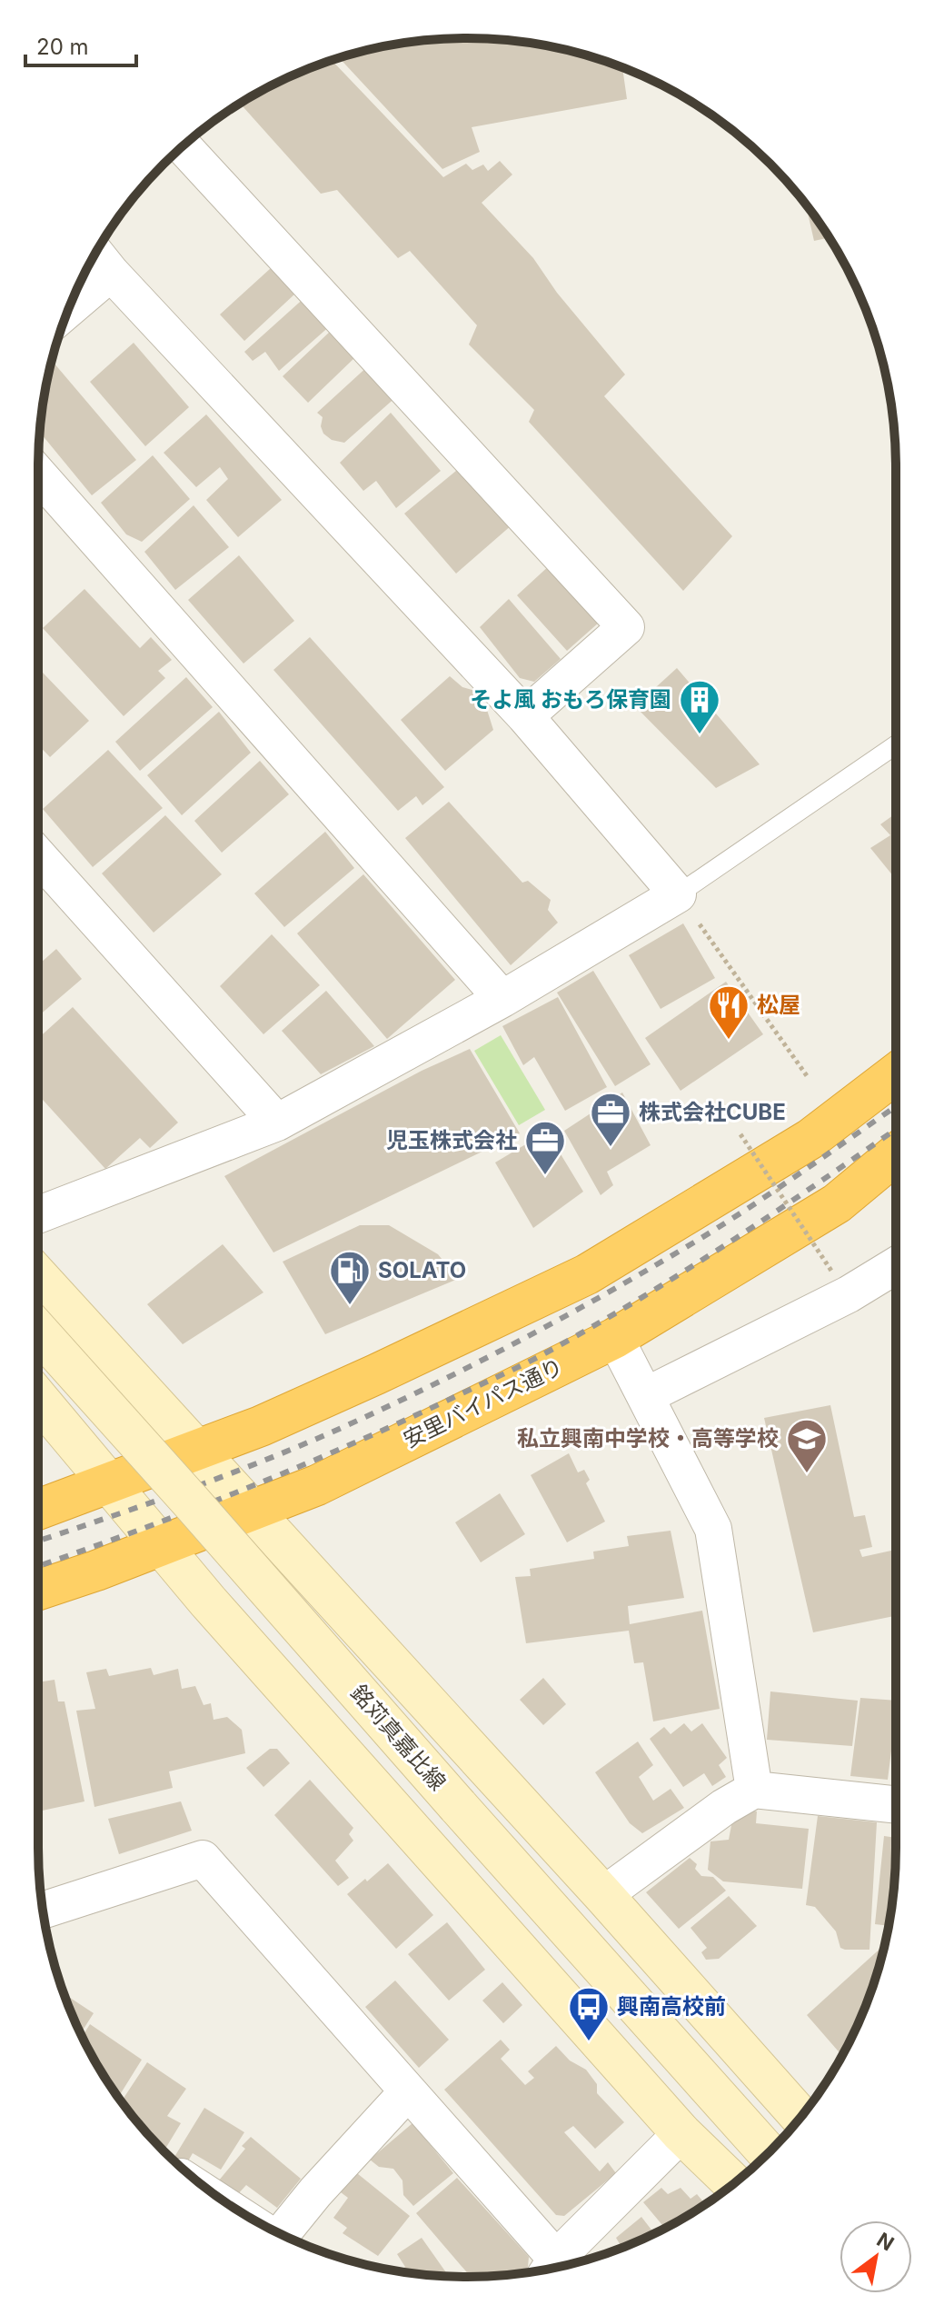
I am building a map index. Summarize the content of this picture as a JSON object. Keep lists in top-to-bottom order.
{
  "streets": {
    "highway": ["安里バイパス通り"],
    "street": ["銘苅真嘉比線"]
  },
  "places": {
    "building": ["そよ風 おもろ保育園"],
    "restaurant": ["松屋"],
    "office": ["株式会社CUBE", "児玉株式会社"],
    "fuel station": ["SOLATO"],
    "school or university": ["私立興南中学校・高等学校"],
    "bus stop": ["興南高校前"]
  },
  "scale_bar": "20 m",
  "north": "top right"
}
